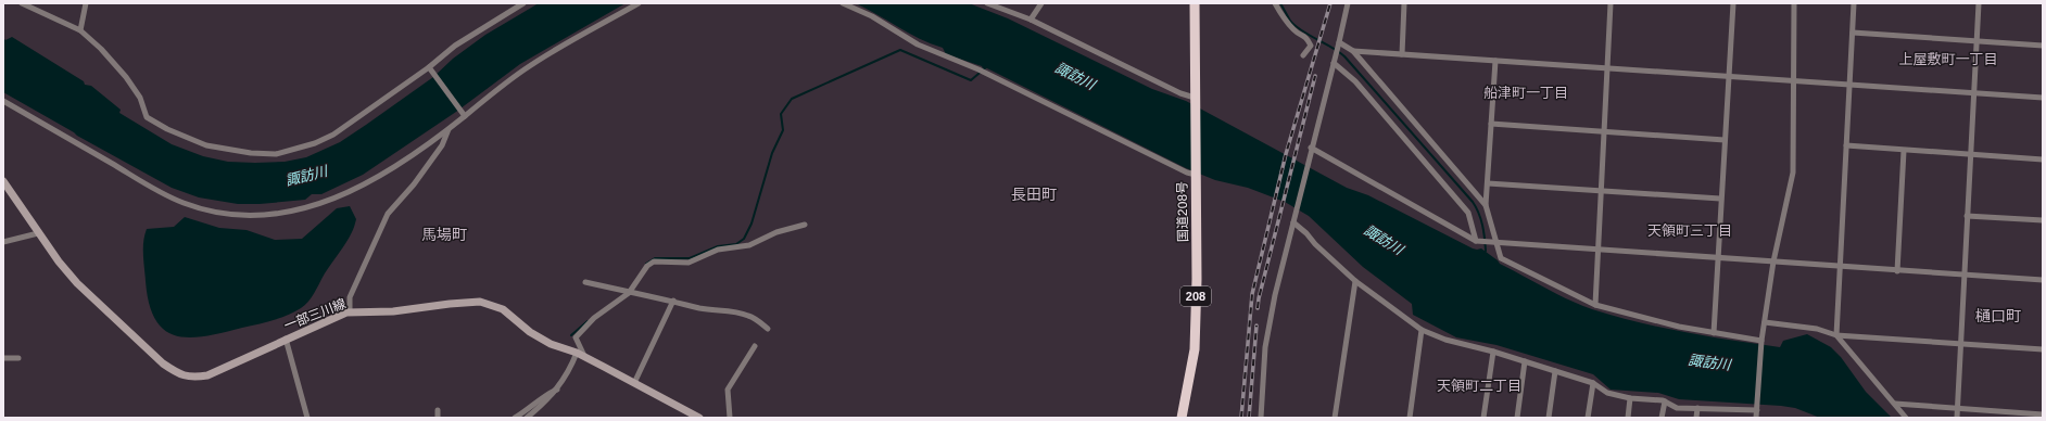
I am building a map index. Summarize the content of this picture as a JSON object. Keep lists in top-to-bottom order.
{
  "streets": {
    "highway": ["国道208号", "208"],
    "main road": ["一部三川線"]
  },
  "districts": [
    "上屋敷町一丁目",
    "船津町一丁目",
    "長田町",
    "天領町三丁目",
    "馬場町",
    "樋口町",
    "天領町二丁目"
  ],
  "water": ["諏訪川"]
}
